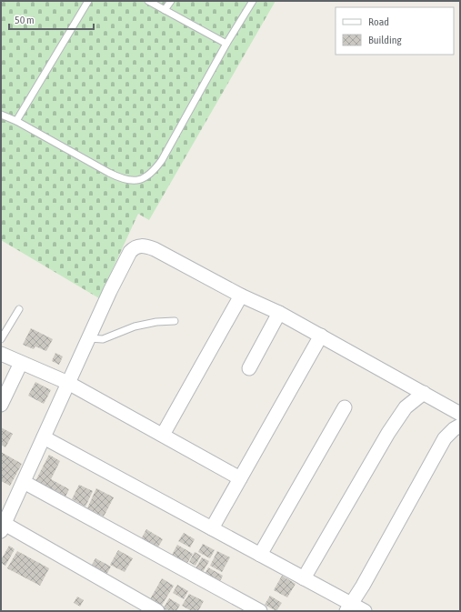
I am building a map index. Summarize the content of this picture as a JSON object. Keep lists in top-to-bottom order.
{
  "legend": ["Road", "Building"],
  "scale_bar": "50 m"
}
